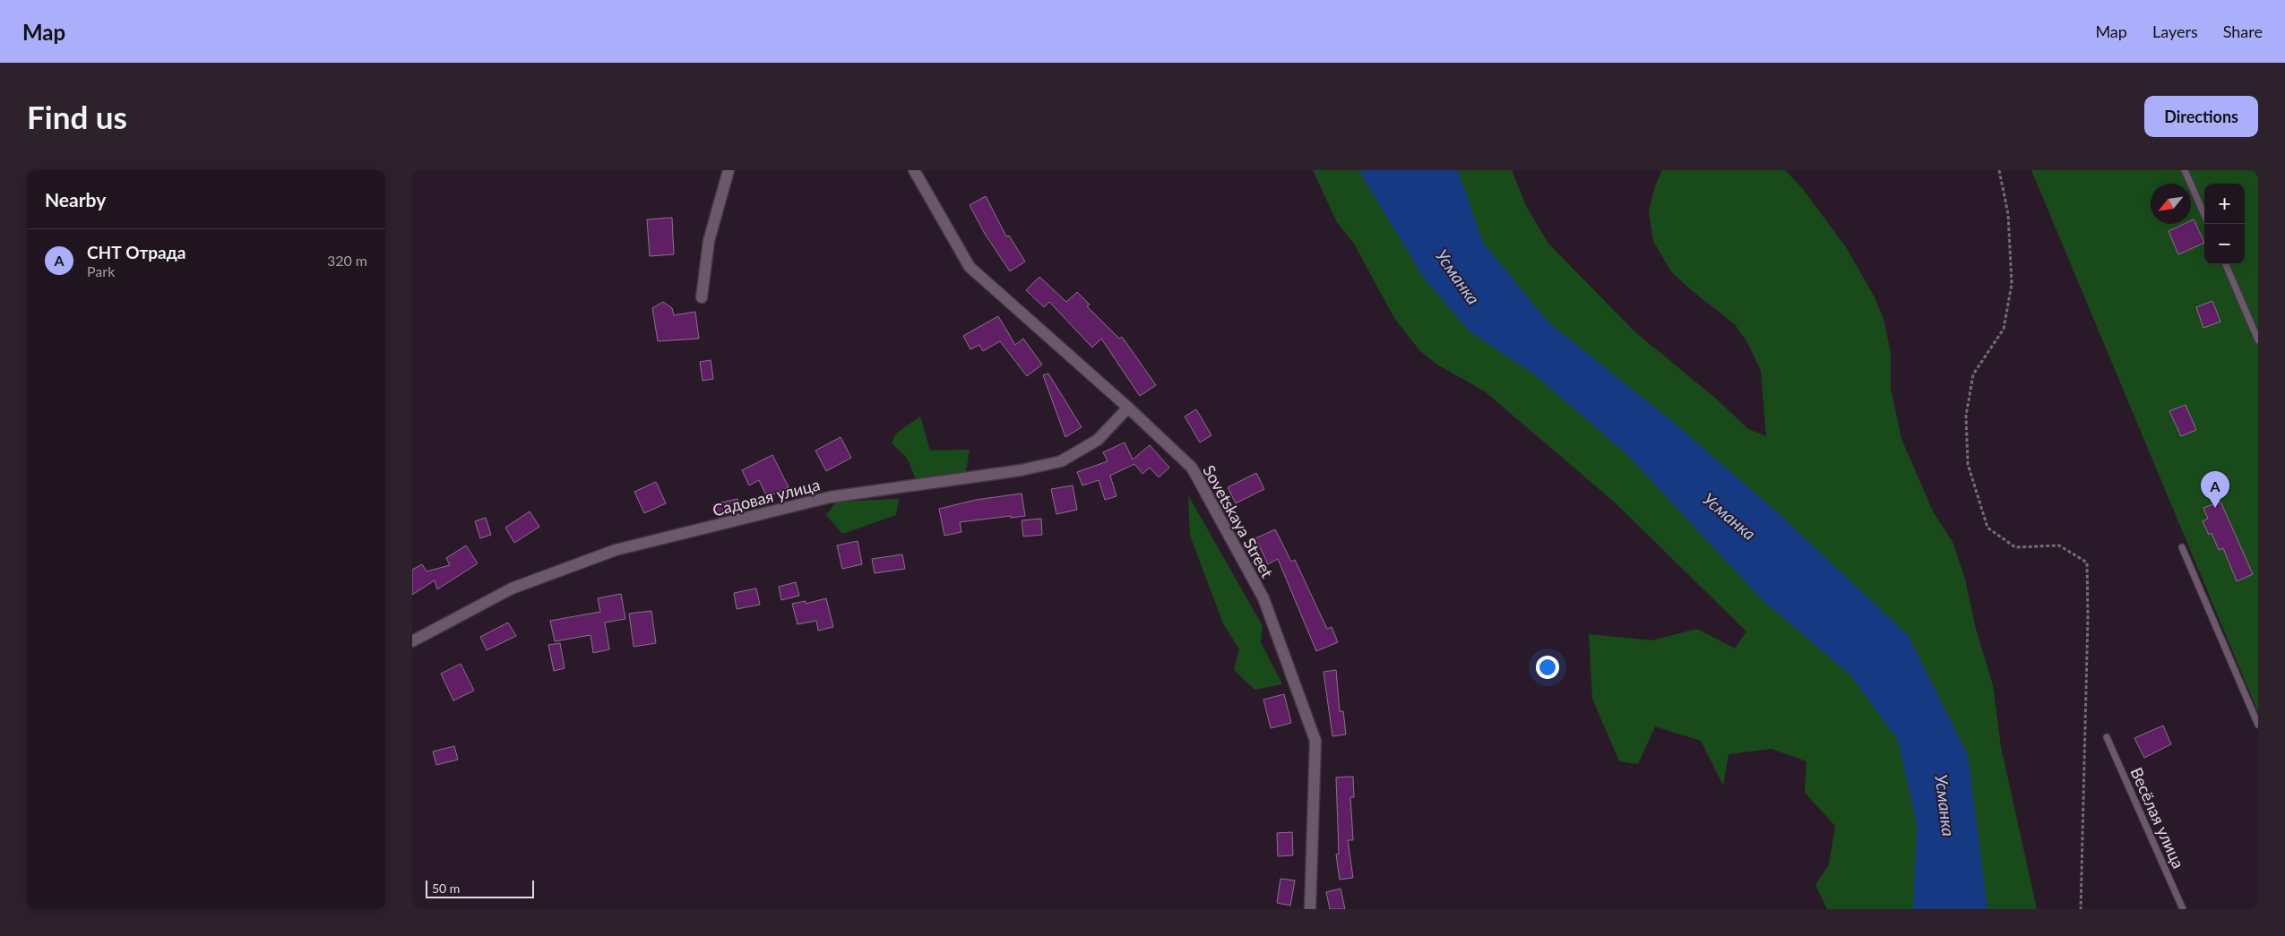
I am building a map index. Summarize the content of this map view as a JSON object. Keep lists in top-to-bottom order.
{
  "streets": {
    "street": ["Садовая улица", "Sovetskaya Street"],
    "lane": ["Весёлая улица"]
  },
  "crossings": [
    ["Садовая улица", "Sovetskaya Street"]
  ],
  "water": ["Усманка"],
  "scale_bar": "50 m",
  "north": "bottom left",
  "page": {
    "header": "Map",
    "nav": ["Map", "Layers", "Share"],
    "buttons": "Directions",
    "title": "Find us",
    "heading": "Nearby",
    "map_buttons": ["+", "−"],
    "list": [
      {
        "mark": "A",
        "name": "СНТ Отрада",
        "note": "Park",
        "value": "320 m"
      }
    ],
    "pins": "A",
    "scale": "50 m"
  }
}
